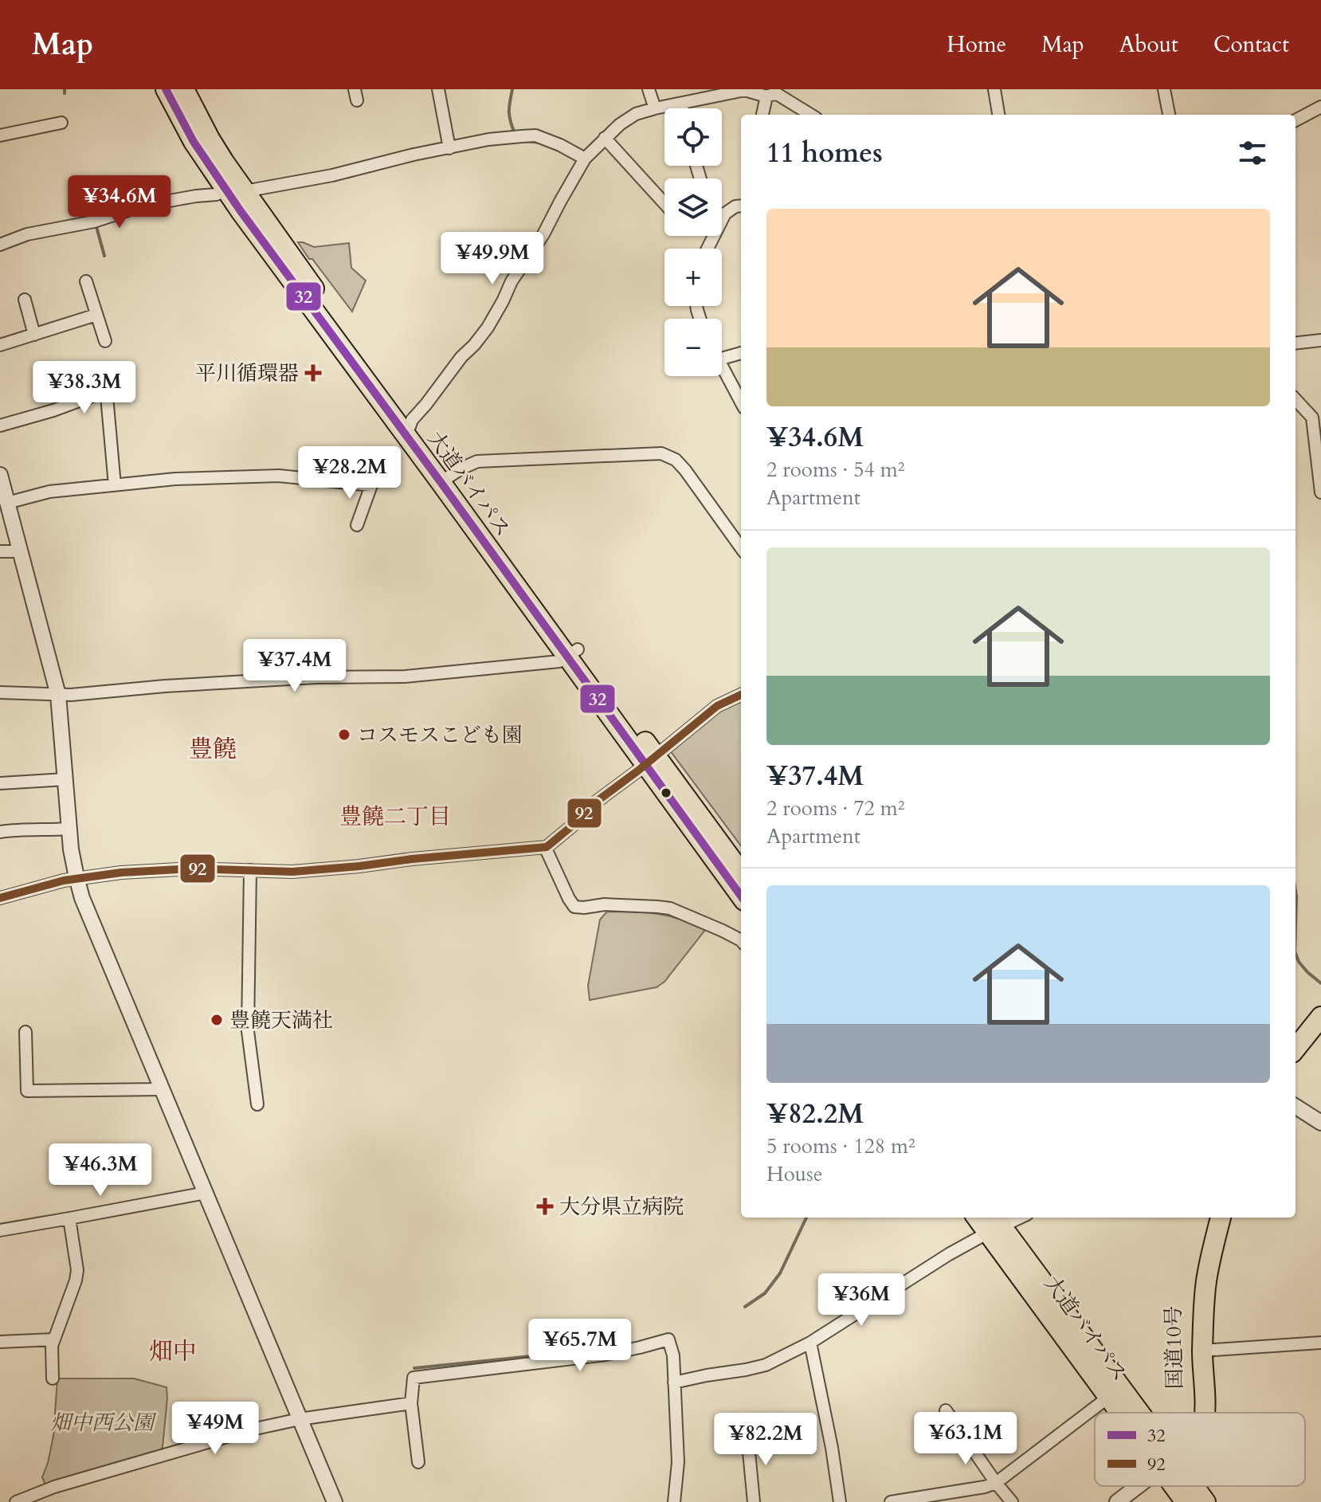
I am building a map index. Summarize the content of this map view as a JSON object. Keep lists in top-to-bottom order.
{
  "streets": {
    "highway": ["大道バイパス", "国道10号"]
  },
  "districts": ["豊饒", "豊饒二丁目", "畑中"],
  "parks": ["畑中西公園"],
  "places": {
    "health": ["平川循環器", "大分県立病院"],
    "other": ["コスモスこども園", "豊饒天満社"]
  },
  "lines": ["transit line 32", "transit line 92"],
  "legend": ["32", "92"],
  "page": {
    "header": "Map",
    "nav": [
      "Home",
      "Map",
      "About",
      "Contact"
    ],
    "map_buttons": ["+", "−"],
    "heading": "11 homes",
    "price": [
      "¥34.6M",
      "¥49.9M",
      "¥38.3M",
      "¥28.2M",
      "¥37.4M",
      "¥46.3M",
      "¥36M",
      "¥65.7M",
      "¥49M",
      "¥63.1M",
      "¥82.2M"
    ],
    "list": [
      {
        "name": "¥34.6M",
        "note": "2 rooms · 54 m² · Apartment"
      },
      {
        "name": "¥37.4M",
        "note": "2 rooms · 72 m² · Apartment"
      },
      {
        "name": "¥82.2M",
        "note": "5 rooms · 128 m² · House"
      }
    ]
  }
}
